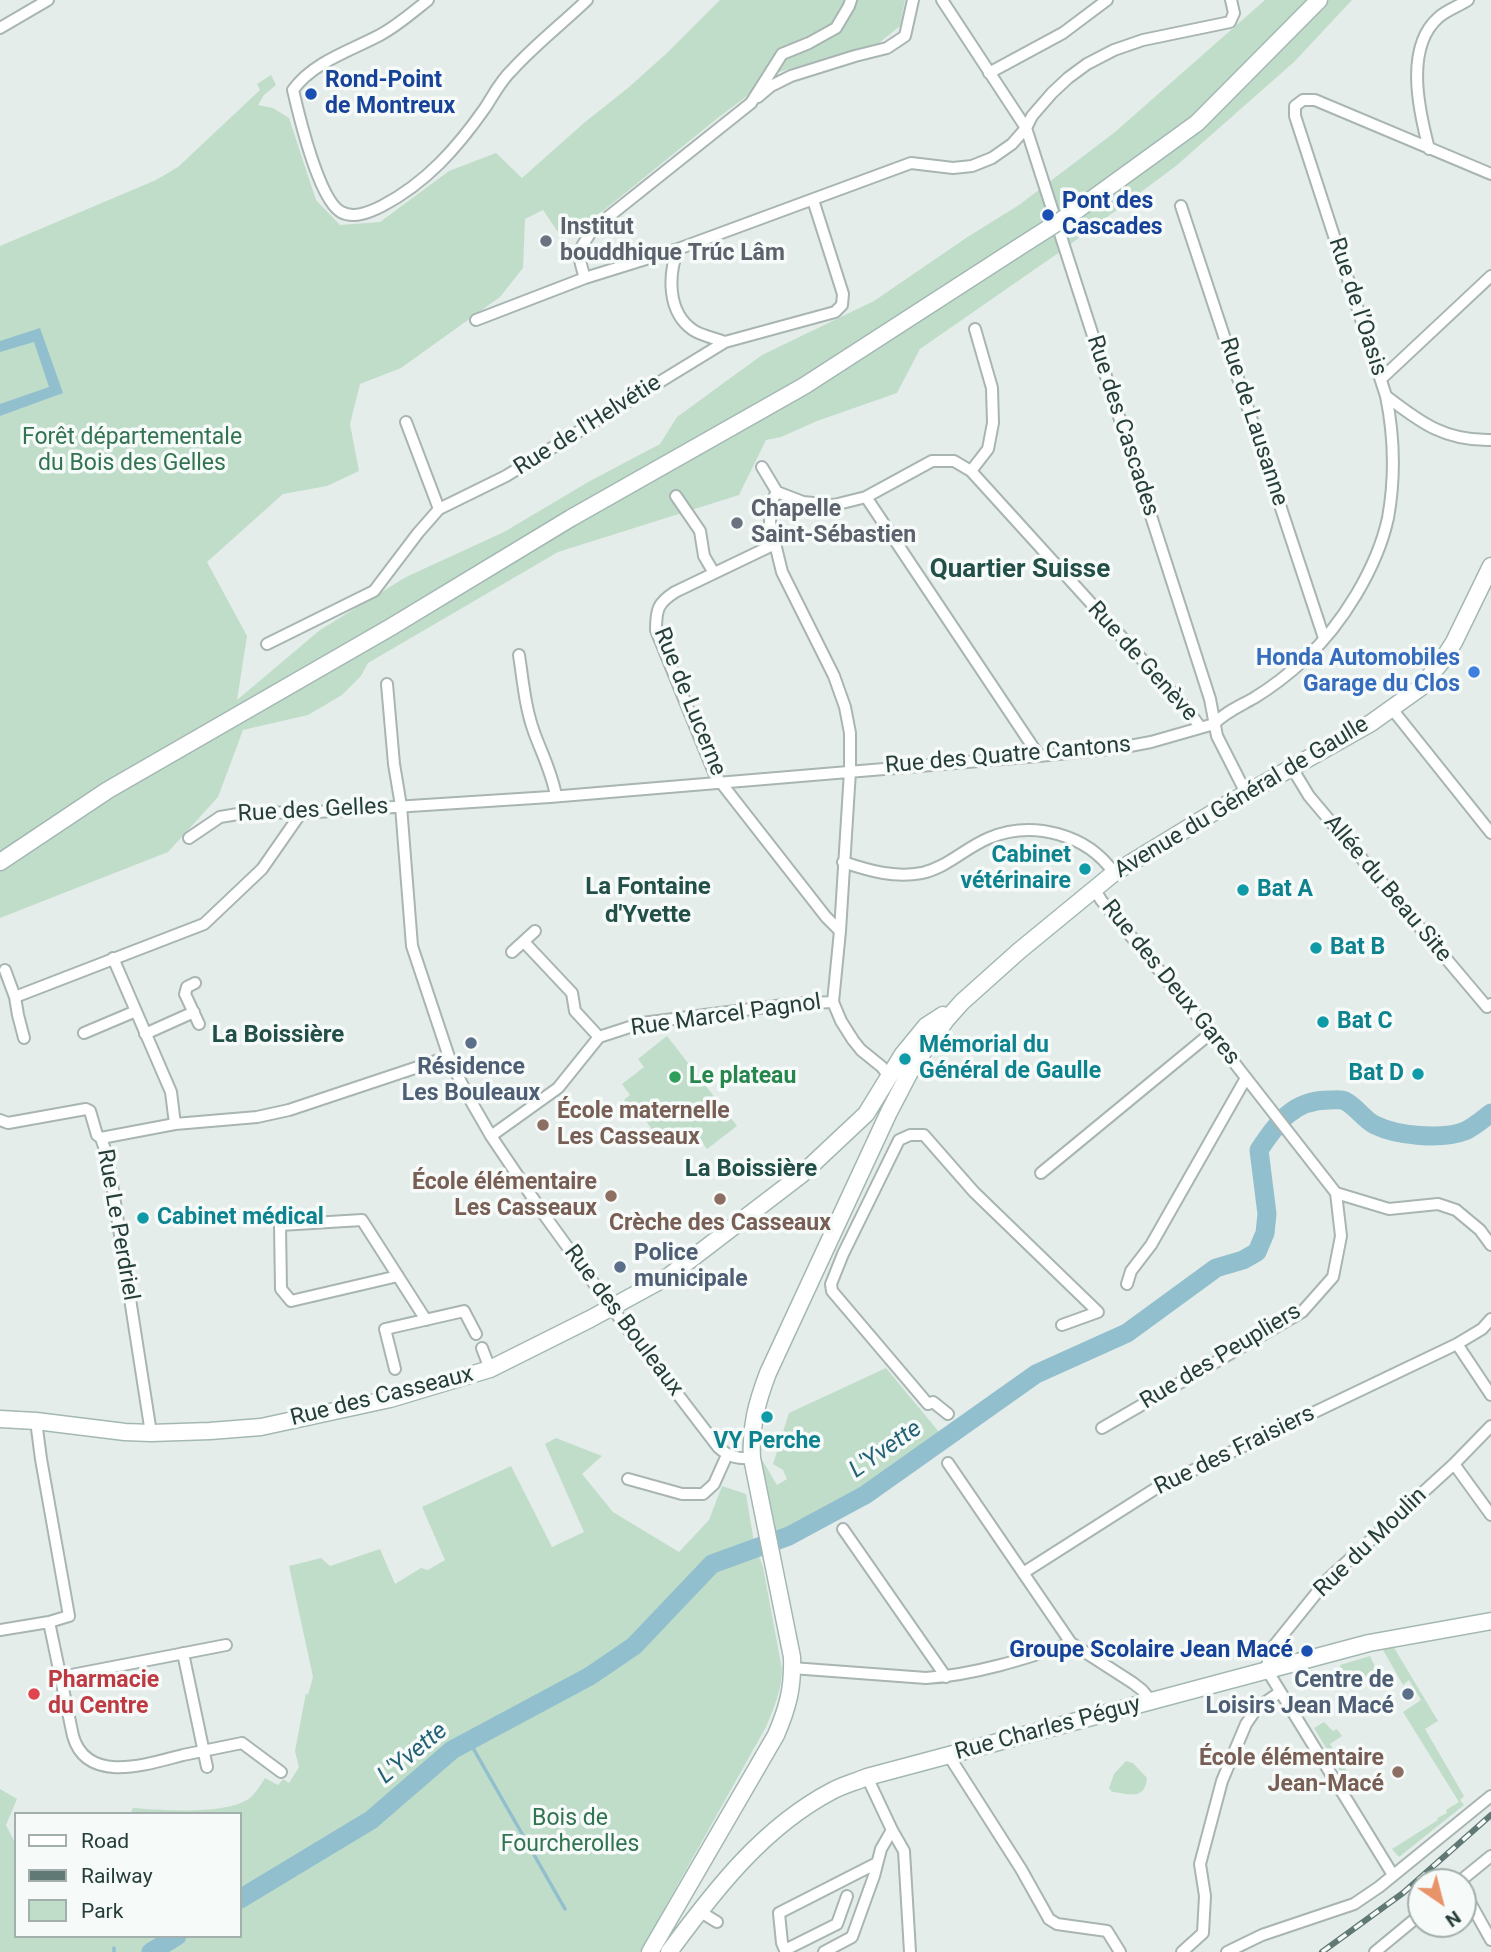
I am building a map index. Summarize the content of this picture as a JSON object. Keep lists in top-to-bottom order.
{
  "streets": {
    "main road": ["Avenue du Général de Gaulle", "Rue des Casseaux", "Rue Charles Péguy"],
    "street": [
      "Rue de l’Oasis",
      "Rue de Lausanne",
      "Rue de l'Helvétie",
      "Rue des Cascades",
      "Rue de Genève",
      "Rue de Lucerne",
      "Rue des Quatre Cantons",
      "Rue des Gelles",
      "Allée du Beau Site",
      "Rue des Deux Gares",
      "Rue Marcel Pagnol",
      "Rue Le Perdriel",
      "Rue des Bouleaux",
      "Rue des Peupliers",
      "Rue des Fraisiers",
      "Rue du Moulin"
    ]
  },
  "crossings": [
    ["Rue de l’Oasis", "Rue des Quatre Cantons"],
    ["Rue de Lausanne", "Rue des Quatre Cantons"],
    ["Rue des Cascades", "Rue des Quatre Cantons"],
    ["Rue des Cascades", "Avenue du Général de Gaulle"],
    ["Rue de Genève", "Rue des Quatre Cantons"],
    ["Rue de Lucerne", "Rue des Quatre Cantons"],
    ["Rue des Quatre Cantons", "Rue des Gelles"],
    ["Rue des Quatre Cantons", "Rue des Bouleaux"],
    ["Avenue du Général de Gaulle", "Allée du Beau Site"],
    ["Avenue du Général de Gaulle", "Rue des Deux Gares"],
    ["Avenue du Général de Gaulle", "Rue des Casseaux"],
    ["Rue des Gelles", "Rue des Bouleaux"],
    ["Rue des Deux Gares", "Rue des Peupliers"],
    ["Rue Marcel Pagnol", "Rue des Bouleaux"],
    ["Rue Le Perdriel", "Rue des Casseaux"],
    ["Rue des Bouleaux", "Rue des Casseaux"],
    ["Rue du Moulin", "Rue Charles Péguy"]
  ],
  "districts": [
    "Quartier Suisse",
    "La Fontaine d'Yvette",
    "La Boissière",
    "La Boissière"
  ],
  "water": ["L'Yvette"],
  "parks": ["Forêt départementale du Bois des Gelles", "Bois de Fourcherolles"],
  "places": [
    "Rond-Point de Montreux",
    "Pont des Cascades",
    "Institut bouddhique Trúc Lâm",
    "Chapelle Saint-Sébastien",
    "Honda Automobiles Garage du Clos",
    "Cabinet vétérinaire",
    "Bat A",
    "Bat B",
    "Bat C",
    "Résidence Les Bouleaux",
    "Mémorial du Général de Gaulle",
    "Bat D",
    "Le plateau",
    "École maternelle Les Casseaux",
    "École élémentaire Les Casseaux",
    "Crèche des Casseaux",
    "Cabinet médical",
    "Police municipale",
    "VY Perche",
    "Groupe Scolaire Jean Macé",
    "Pharmacie du Centre",
    "Centre de Loisirs Jean Macé",
    "École élémentaire Jean-Macé"
  ],
  "legend": ["Road", "Railway", "Park"],
  "north": "bottom right"
}
